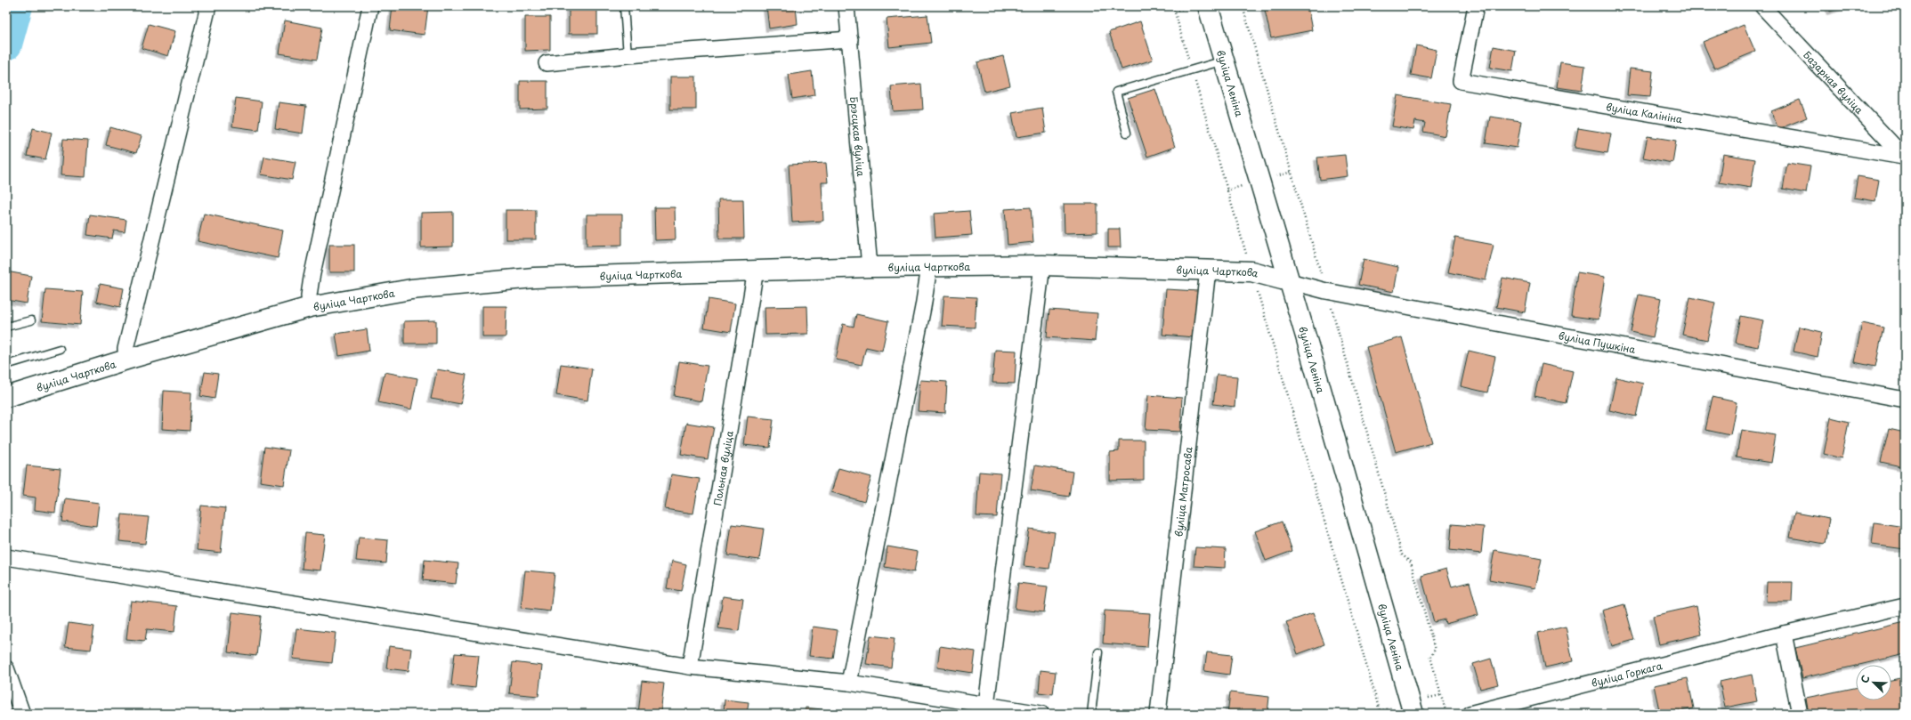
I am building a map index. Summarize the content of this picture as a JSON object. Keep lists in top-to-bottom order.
{
  "streets": {
    "main road": ["вуліца Леніна", "вуліца Чарткова"],
    "street": [
      "Базарная вуліца",
      "вуліца Калініна",
      "Брэсцкая вуліца",
      "вуліца Пушкіна",
      "Польная вуліца",
      "вуліца Матросава",
      "вуліца Горкага"
    ]
  },
  "crossings": [
    ["Базарная вуліца", "вуліца Калініна"],
    ["вуліца Леніна", "вуліца Чарткова"],
    ["вуліца Леніна", "вуліца Пушкіна"],
    ["Брэсцкая вуліца", "вуліца Чарткова"],
    ["вуліца Чарткова", "вуліца Пушкіна"],
    ["вуліца Чарткова", "Польная вуліца"],
    ["вуліца Чарткова", "вуліца Матросава"]
  ],
  "north": "top left"
}
